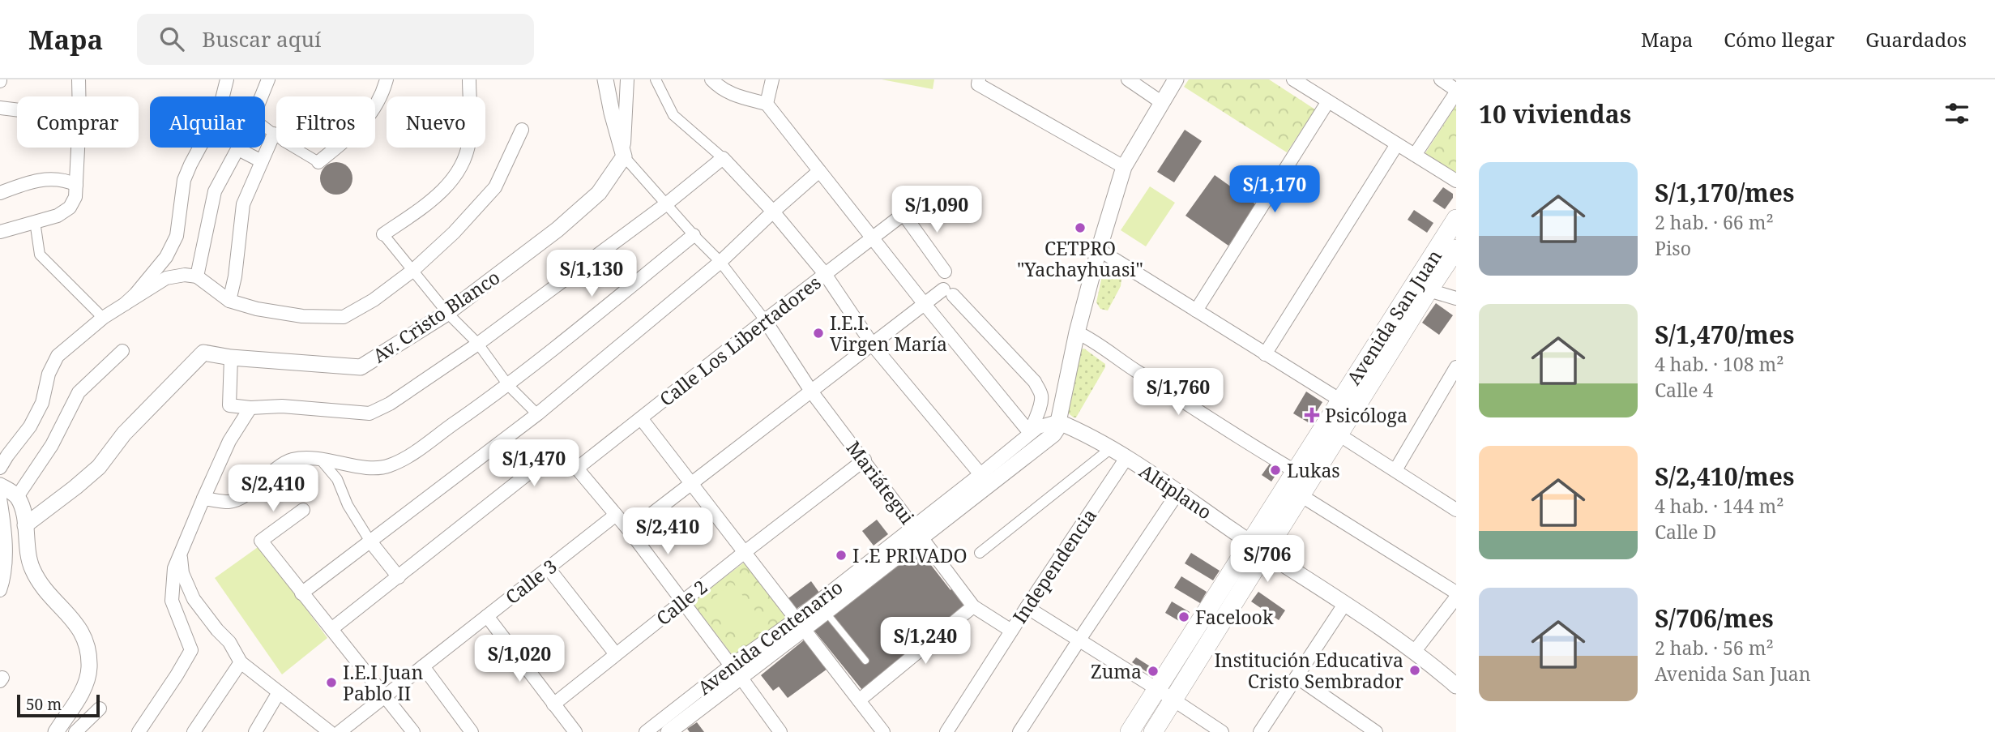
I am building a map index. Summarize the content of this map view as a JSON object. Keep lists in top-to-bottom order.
{
  "streets": {
    "main road": ["Avenida San Juan"],
    "street": [
      "Av. Cristo Blanco",
      "Calle Los Libertadores",
      "Mariátegui",
      "Altiplano",
      "Independencia",
      "Calle 3",
      "Calle 2",
      "Avenida Centenario"
    ]
  },
  "crossings": [
    ["Avenida San Juan", "Altiplano"],
    ["Calle Los Libertadores", "Mariátegui"],
    ["Mariátegui", "Independencia"],
    ["Mariátegui", "Calle 2"],
    ["Mariátegui", "Avenida Centenario"],
    ["Altiplano", "Independencia"],
    ["Altiplano", "Avenida Centenario"]
  ],
  "places": {
    "other": [
      "CETPRO \"Yachayhuasi\"",
      "I.E.I. Virgen María",
      "Lukas",
      "I .E PRIVADO",
      "Facelook",
      "Institución Educativa Cristo Sembrador",
      "Zuma",
      "I.E.I Juan Pablo II"
    ],
    "health": ["Psicóloga"]
  },
  "scale_bar": "50 m",
  "page": {
    "header": "Mapa",
    "search": "Buscar aquí",
    "nav": ["Mapa", "Cómo llegar", "Guardados"],
    "heading": "10 viviendas",
    "chip": [
      "Comprar",
      "Alquilar",
      "Filtros",
      "Nuevo"
    ],
    "list": [
      {
        "name": "S/1,170/mes",
        "note": "2 hab. · 66 m² · Piso"
      },
      {
        "name": "S/1,470/mes",
        "note": "4 hab. · 108 m² · Calle 4"
      },
      {
        "name": "S/2,410/mes",
        "note": "4 hab. · 144 m² · Calle D"
      },
      {
        "name": "S/706/mes",
        "note": "2 hab. · 56 m² · Avenida San Juan"
      }
    ],
    "price": [
      "S/1,170",
      "S/1,090",
      "S/1,130",
      "S/1,760",
      "S/1,470",
      "S/2,410",
      "S/2,410",
      "S/706",
      "S/1,240",
      "S/1,020"
    ],
    "scale": "50 m"
  }
}
